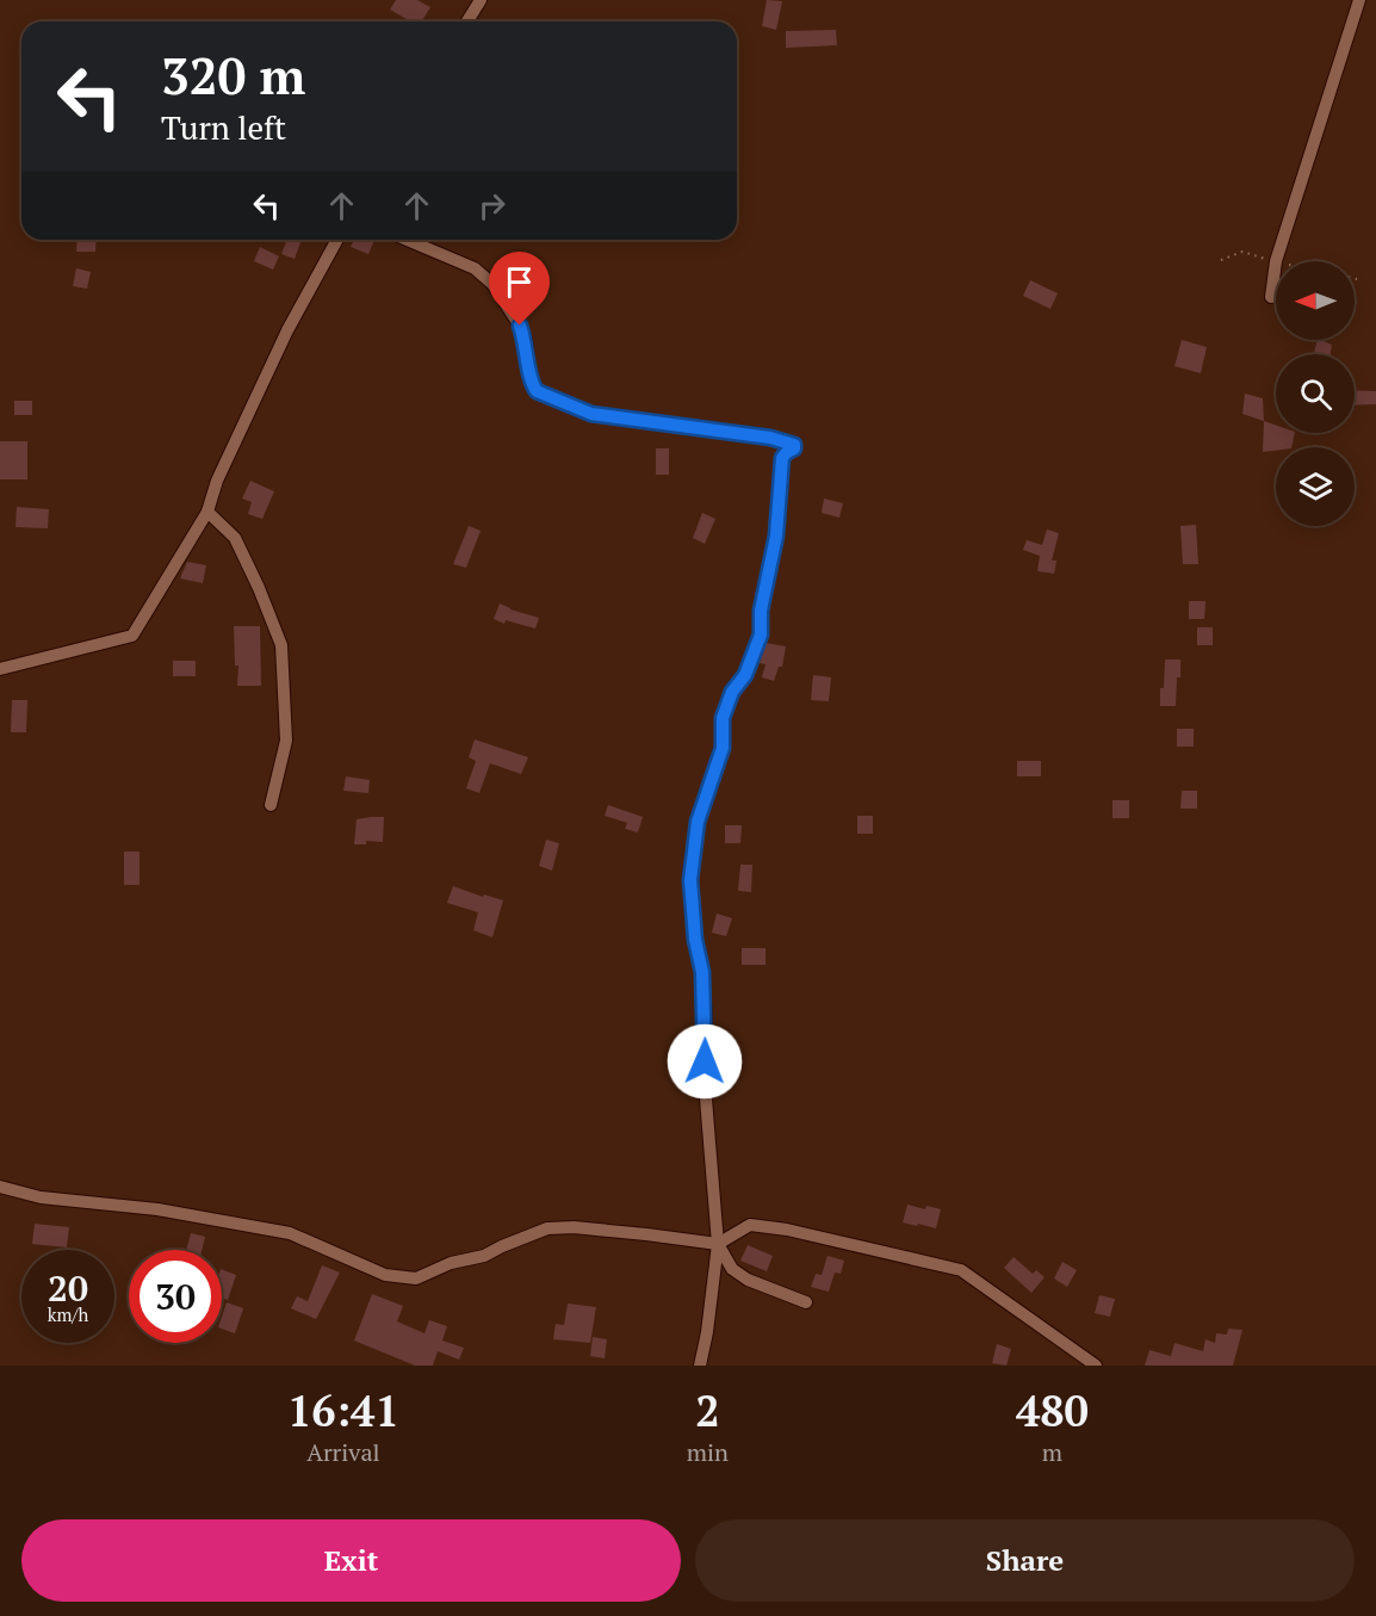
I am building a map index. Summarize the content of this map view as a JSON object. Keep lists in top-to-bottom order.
{
  "north": "left",
  "page": {
    "turn": ["320 m", "Turn left"],
    "speed": "20 km/h",
    "limit": "30",
    "eta": [
      "16:41",
      "Arrival",
      "2",
      "min",
      "480",
      "m"
    ],
    "buttons": ["Exit", "Share"]
  }
}
